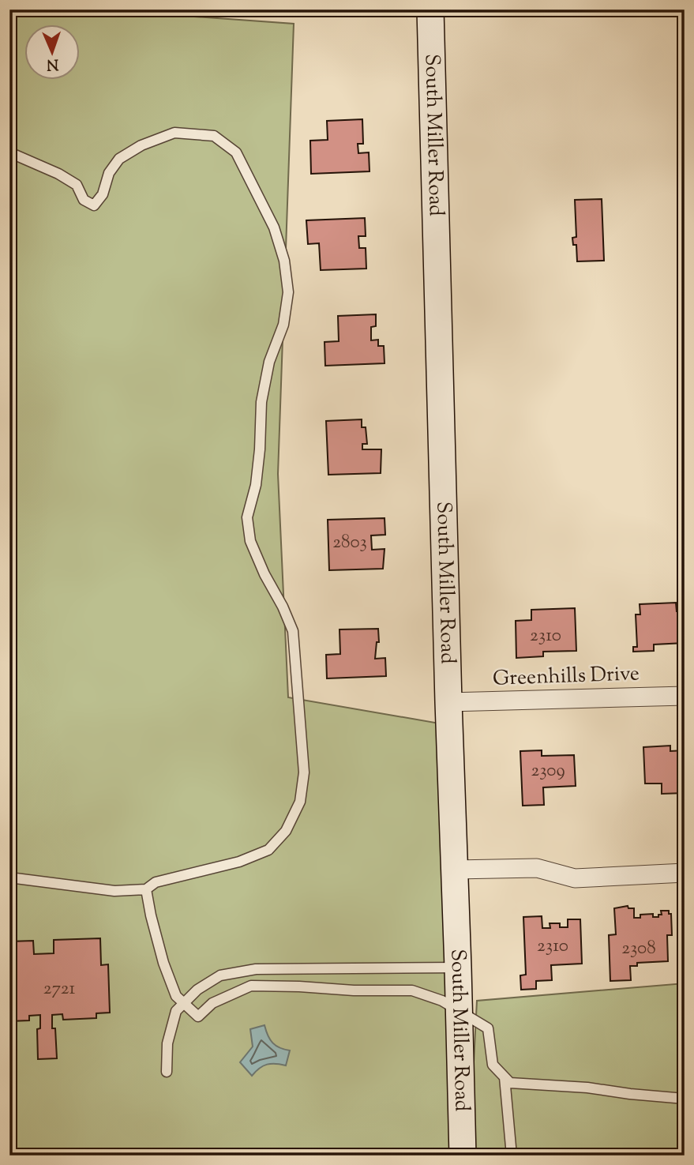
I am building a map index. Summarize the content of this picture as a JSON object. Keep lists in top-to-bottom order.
{
  "streets": {
    "street": ["South Miller Road", "Greenhills Drive"]
  },
  "crossings": [
    ["South Miller Road", "Greenhills Drive"]
  ],
  "house_numbers": [
    "2803",
    "2310",
    "2309",
    "2310",
    "2308",
    "2721"
  ],
  "north": "bottom"
}
